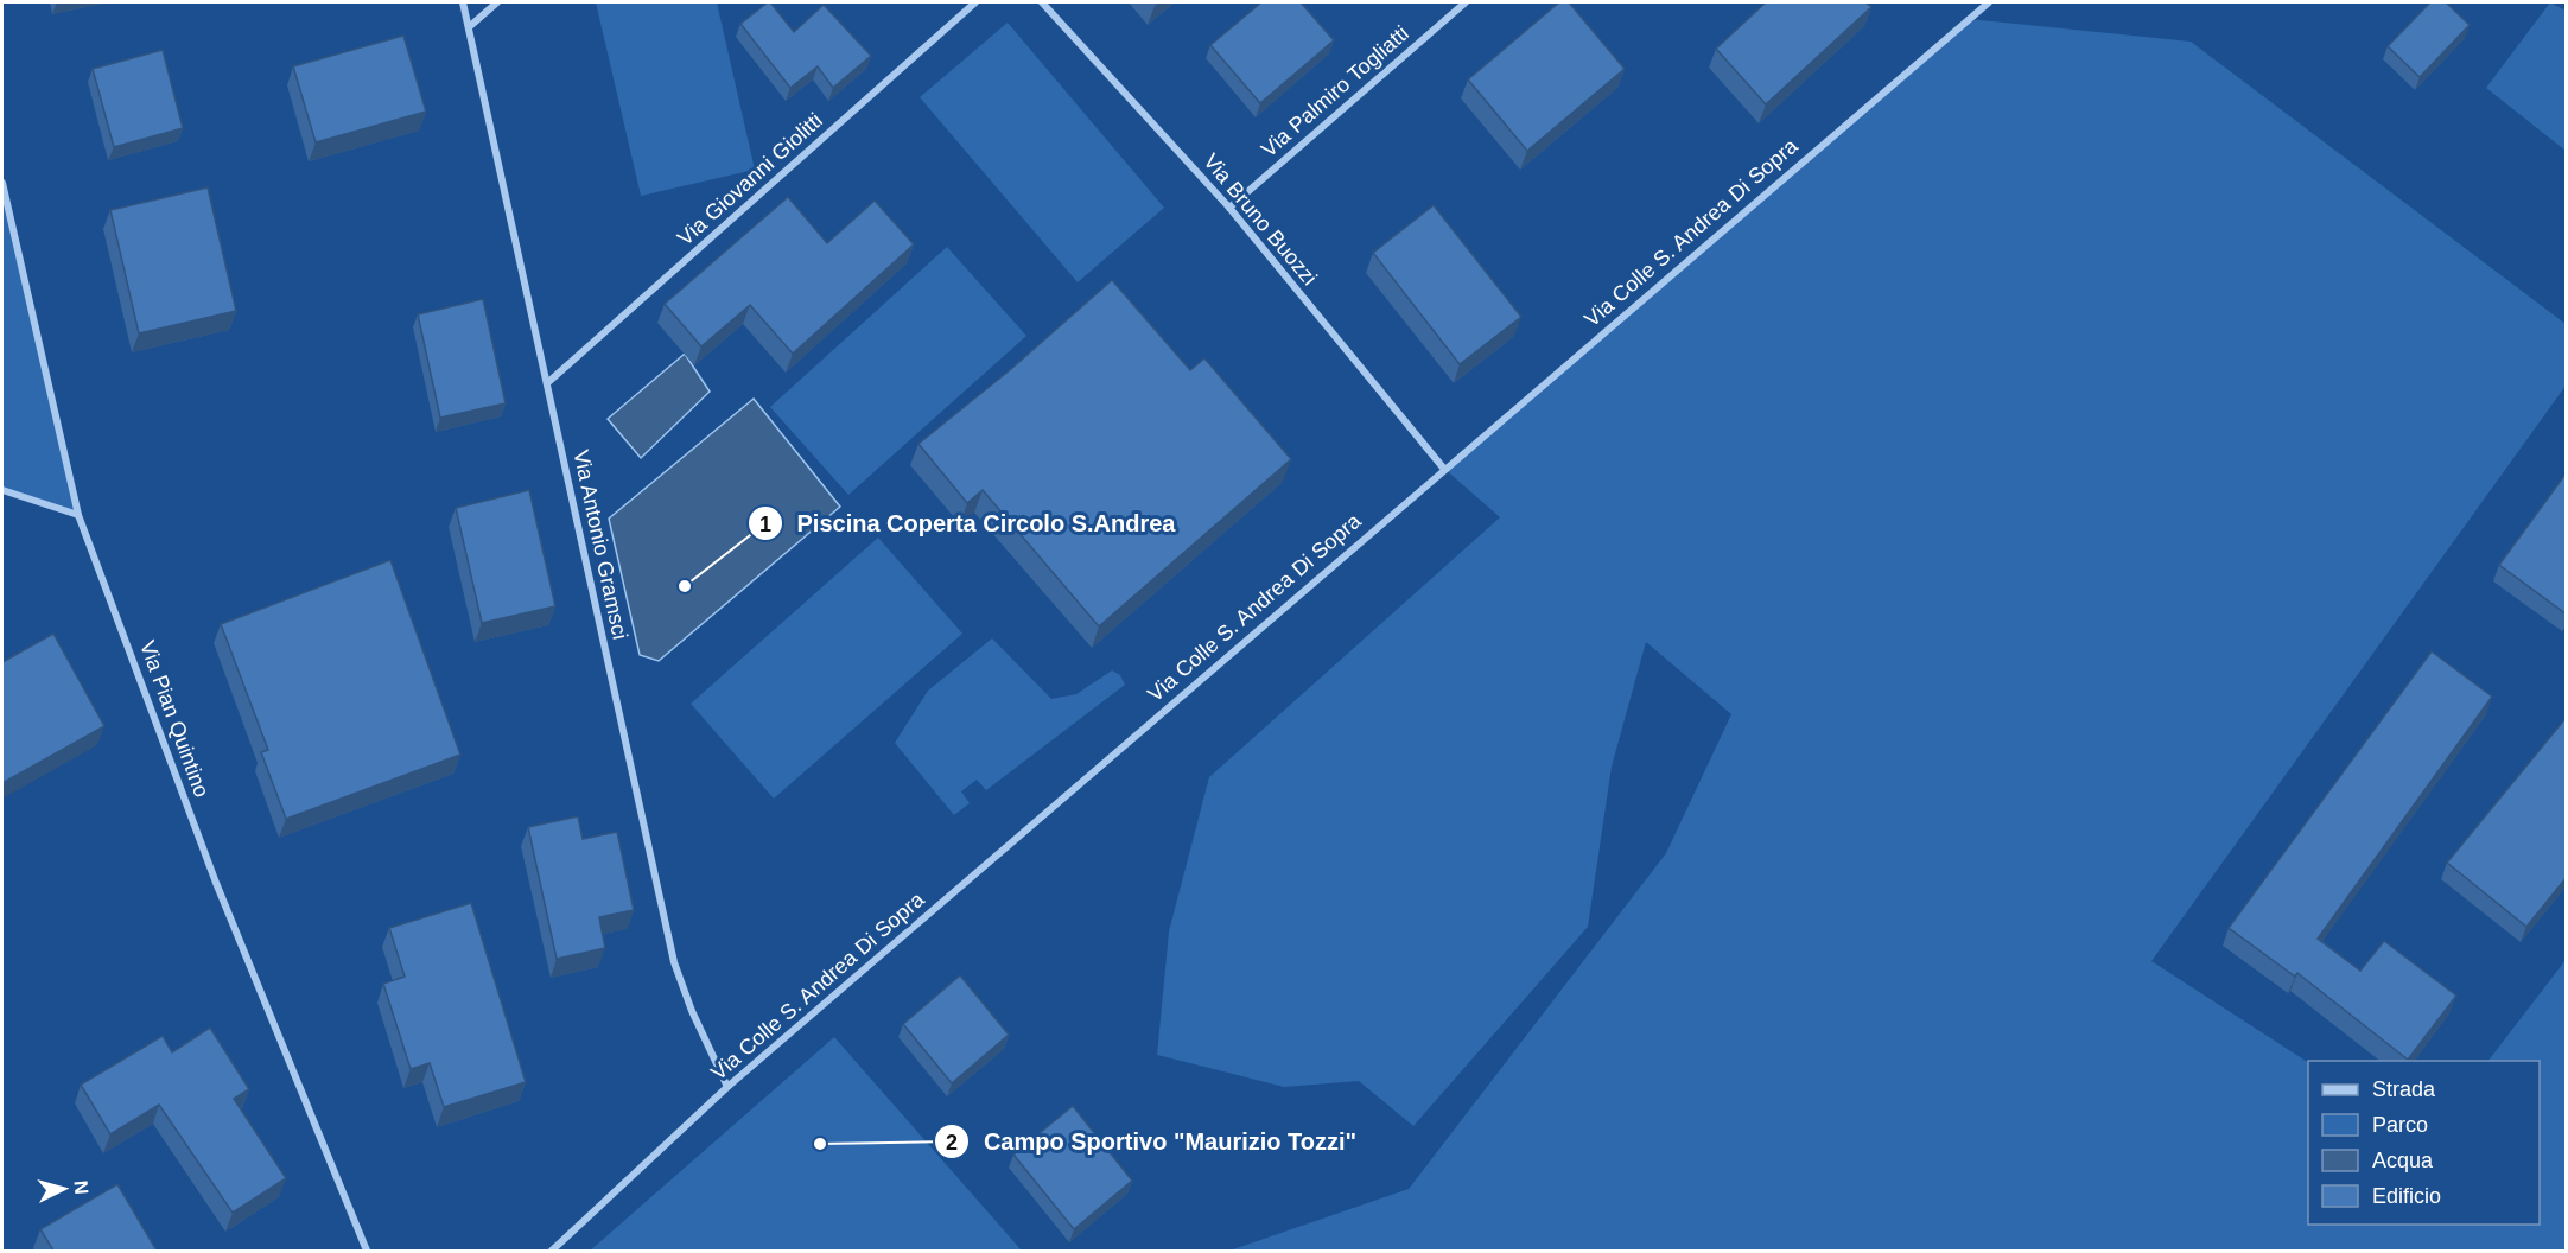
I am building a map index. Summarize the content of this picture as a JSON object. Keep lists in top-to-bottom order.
{
  "streets": {
    "street": [
      "Via Palmiro Togliatti",
      "Via Giovanni Giolitti",
      "Via Bruno Buozzi",
      "Via Colle S. Andrea Di Sopra",
      "Via Antonio Gramsci",
      "Via Pian Quintino"
    ]
  },
  "crossings": [
    ["Via Palmiro Togliatti", "Via Bruno Buozzi"],
    ["Via Giovanni Giolitti", "Via Antonio Gramsci"],
    ["Via Bruno Buozzi", "Via Colle S. Andrea Di Sopra"],
    ["Via Colle S. Andrea Di Sopra", "Via Antonio Gramsci"]
  ],
  "places": ["Piscina Coperta Circolo S.Andrea", "Campo Sportivo \"Maurizio Tozzi\""],
  "legend": [
    "Strada",
    "Parco",
    "Acqua",
    "Edificio"
  ],
  "north": "right"
}
